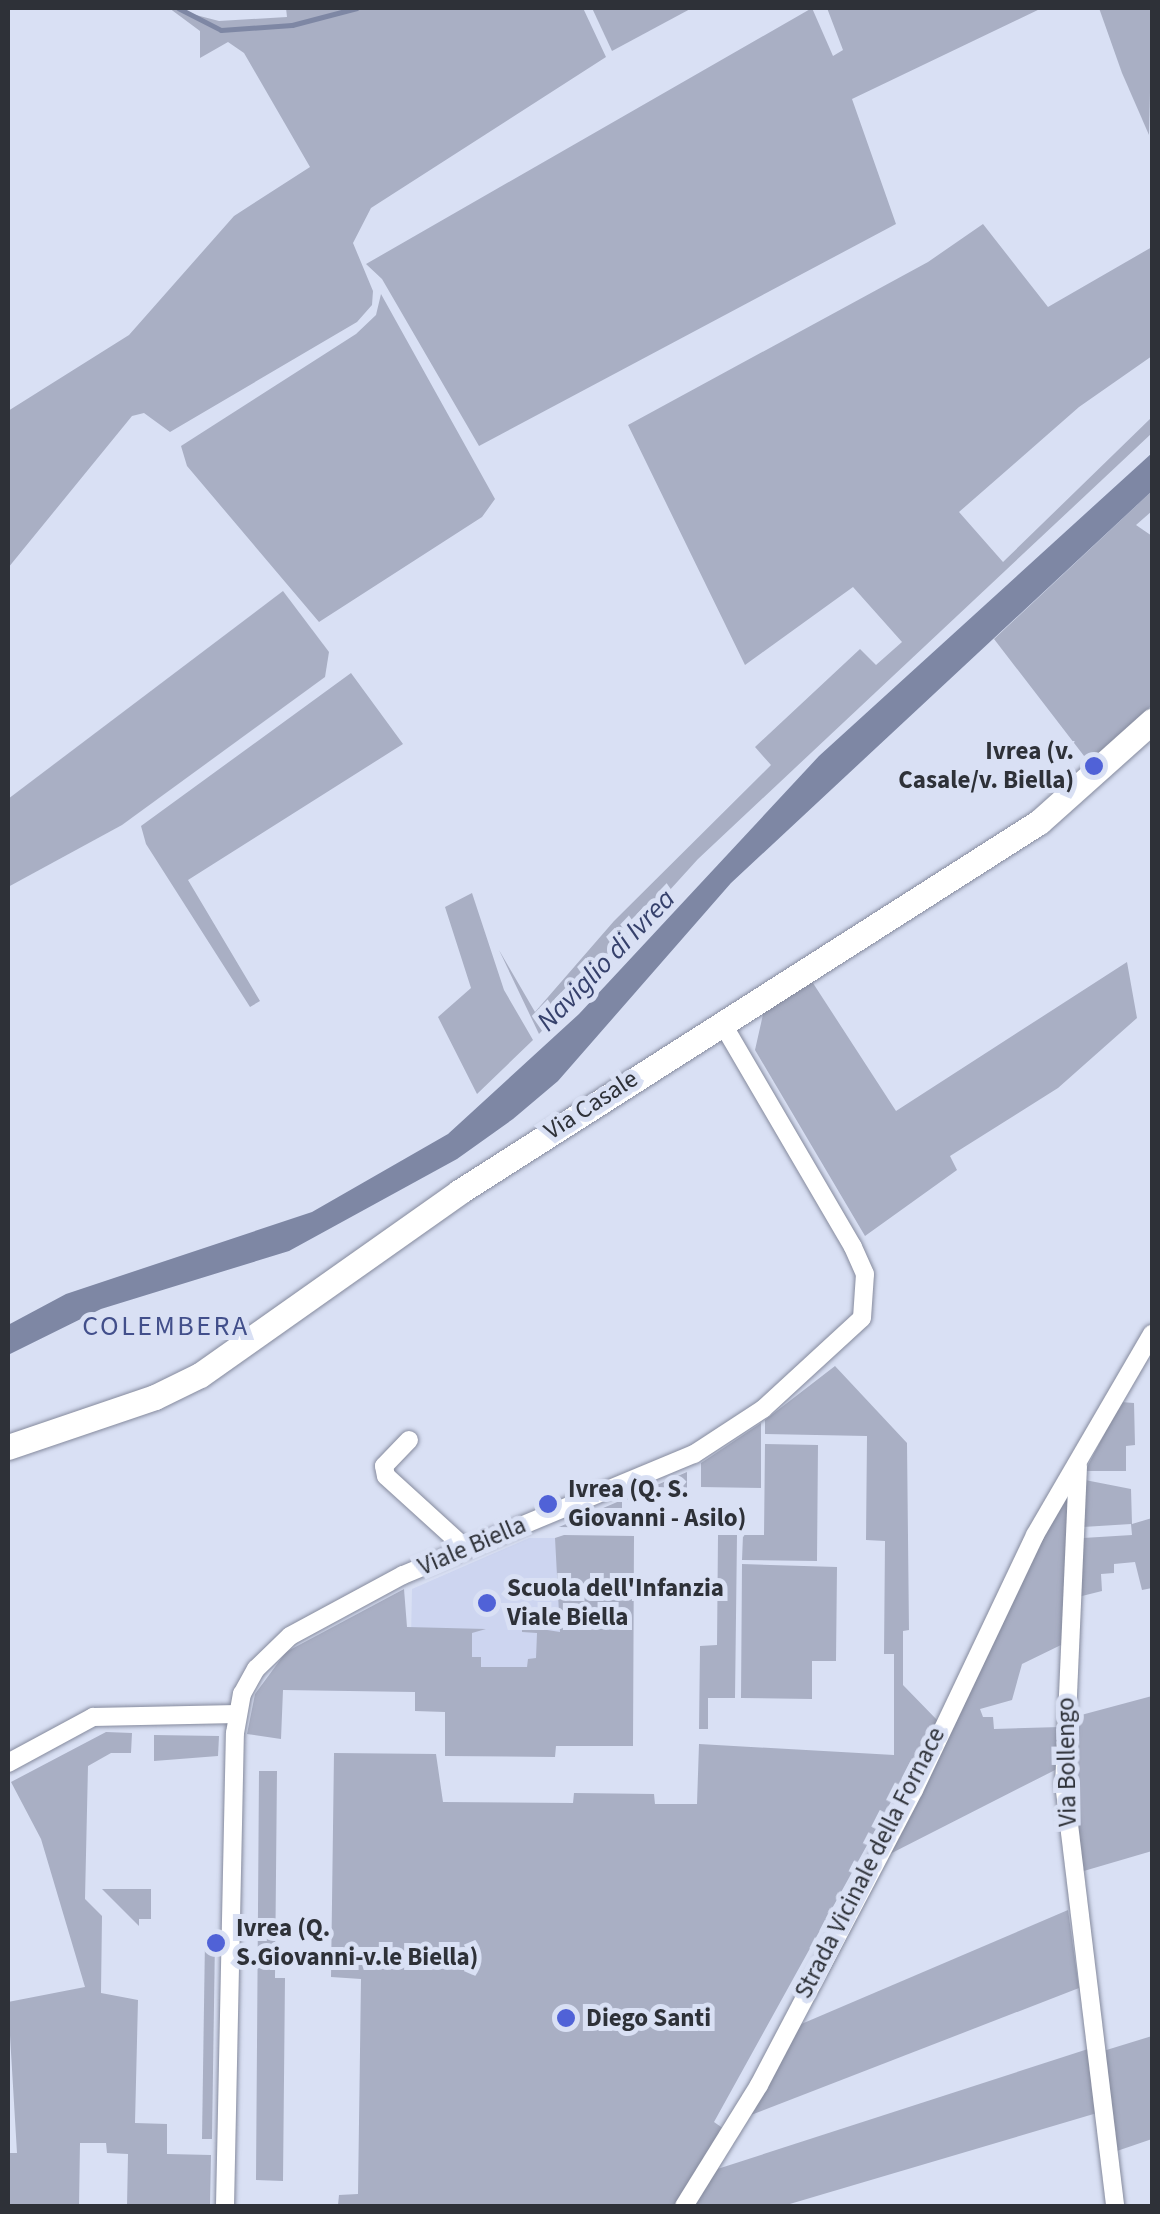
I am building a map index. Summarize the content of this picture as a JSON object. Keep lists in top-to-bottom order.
{
  "streets": {
    "main road": ["Via Casale"],
    "street": ["Viale Biella", "Via Bollengo", "Strada Vicinale della Fornace"]
  },
  "crossings": [
    ["Via Casale", "Viale Biella"],
    ["Via Bollengo", "Strada Vicinale della Fornace"]
  ],
  "districts": ["COLEMBERA"],
  "water": ["Naviglio di Ivrea"],
  "places": [
    "Ivrea (v. Casale/v. Biella)",
    "Ivrea (Q. S. Giovanni - Asilo)",
    "Scuola dell'Infanzia Viale Biella",
    "Ivrea (Q. S.Giovanni-v.le Biella)",
    "Diego Santi"
  ]
}
